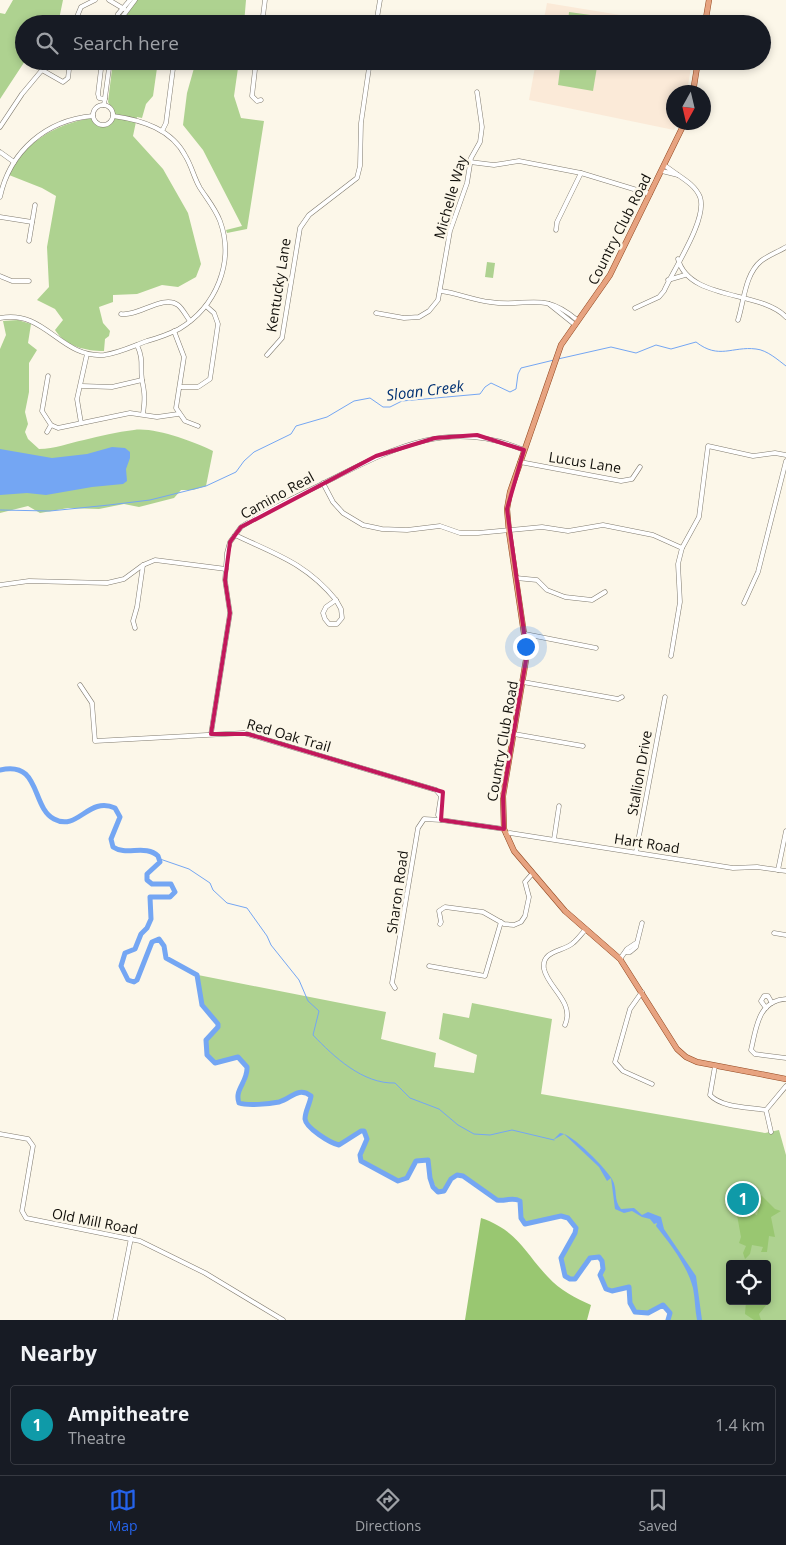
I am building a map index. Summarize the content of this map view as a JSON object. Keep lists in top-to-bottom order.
{
  "streets": {
    "main road": ["Country Club Road"],
    "street": [
      "Michelle Way",
      "Kentucky Lane",
      "Lucus Lane",
      "Camino Real",
      "Red Oak Trail",
      "Stallion Drive",
      "Hart Road",
      "Sharon Road",
      "Old Mill Road"
    ]
  },
  "crossings": [
    ["Country Club Road", "Lucus Lane"],
    ["Country Club Road", "Camino Real"],
    ["Country Club Road", "Hart Road"],
    ["Camino Real", "Red Oak Trail"],
    ["Red Oak Trail", "Sharon Road"],
    ["Stallion Drive", "Hart Road"]
  ],
  "water": ["Sloan Creek"],
  "north": "bottom",
  "page": {
    "search": "Search here",
    "pins": "1",
    "heading": "Nearby",
    "list": [
      {
        "mark": "1",
        "name": "Ampitheatre",
        "note": "Theatre",
        "value": "1.4 km"
      }
    ],
    "nav": ["Map", "Directions", "Saved"]
  }
}
